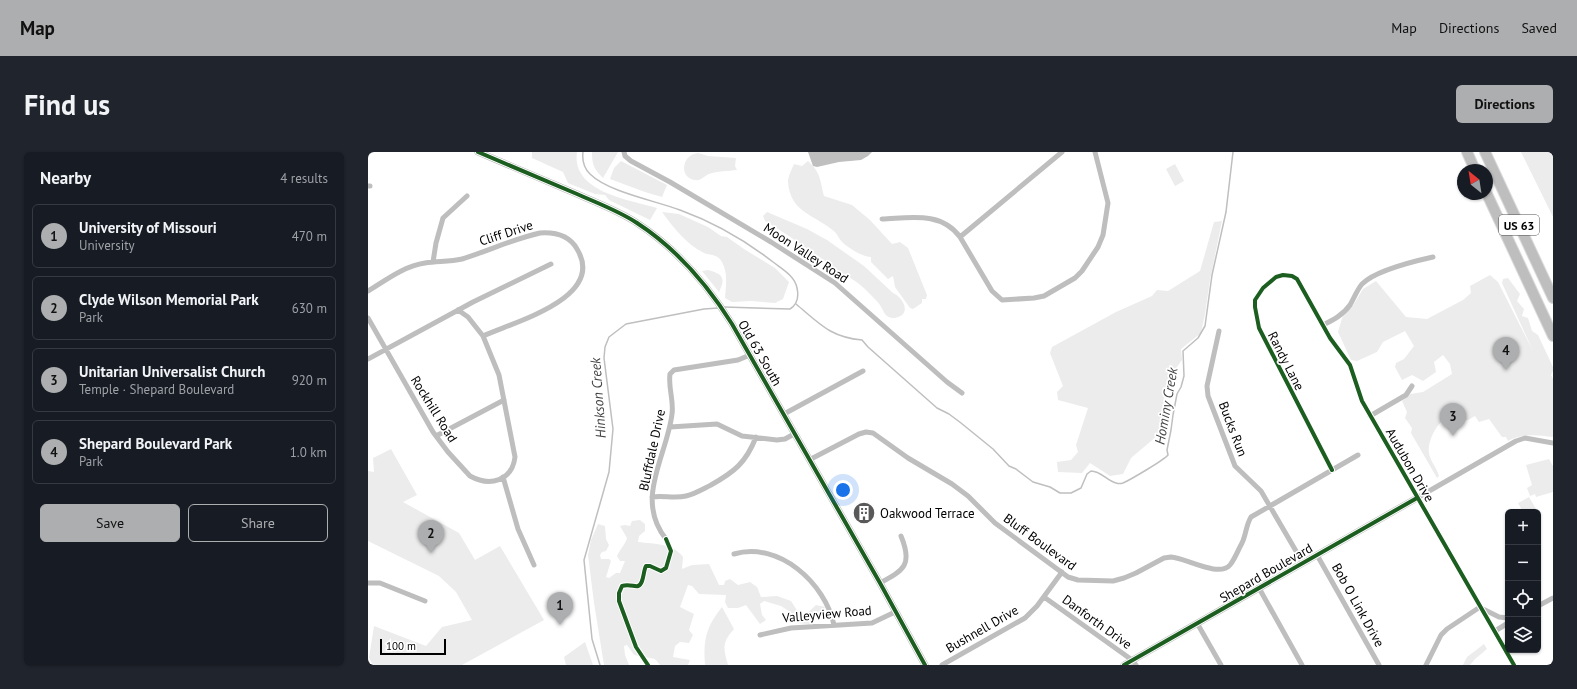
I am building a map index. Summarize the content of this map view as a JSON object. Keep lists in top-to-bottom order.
{
  "streets": {
    "highway": ["US 63"],
    "main road": ["Old 63 South"],
    "street": [
      "Cliff Drive",
      "Moon Valley Road",
      "Randy Lane",
      "Rockhill Road",
      "Bucks Run",
      "Bluffdale Drive",
      "Audubon Drive",
      "Bluff Boulevard",
      "Shepard Boulevard",
      "Bob O Link Drive",
      "Valleyview Road",
      "Danforth Drive",
      "Bushnell Drive"
    ]
  },
  "crossings": [
    ["Old 63 South", "Bluffdale Drive"],
    ["Old 63 South", "Bluff Boulevard"],
    ["Old 63 South", "Valleyview Road"],
    ["Randy Lane", "Audubon Drive"],
    ["Randy Lane", "Bluff Boulevard"],
    ["Bucks Run", "Bluff Boulevard"],
    ["Bucks Run", "Shepard Boulevard"],
    ["Audubon Drive", "Shepard Boulevard"],
    ["Bluff Boulevard", "Bushnell Drive"],
    ["Shepard Boulevard", "Bob O Link Drive"],
    ["Shepard Boulevard", "Danforth Drive"],
    ["Danforth Drive", "Bushnell Drive"]
  ],
  "water": ["Hinkson Creek", "Hominy Creek"],
  "places": {
    "building": ["Oakwood Terrace"]
  },
  "scale_bar": "100 m",
  "north": "top left",
  "page": {
    "header": "Map",
    "nav": ["Map", "Directions", "Saved"],
    "buttons": [
      "Directions",
      ["Save", "Share"]
    ],
    "title": "Find us",
    "heading": ["Nearby", "4 results"],
    "list": [
      {
        "mark": "1",
        "name": "University of Missouri",
        "note": "University",
        "value": "470 m"
      },
      {
        "mark": "2",
        "name": "Clyde Wilson Memorial Park",
        "note": "Park",
        "value": "630 m"
      },
      {
        "mark": "3",
        "name": "Unitarian Universalist Church",
        "note": "Temple · Shepard Boulevard",
        "value": "920 m"
      },
      {
        "mark": "4",
        "name": "Shepard Boulevard Park",
        "note": "Park",
        "value": "1.0 km"
      }
    ],
    "pins": [
      "4",
      "3",
      "2",
      "1"
    ],
    "map_buttons": ["+", "−"],
    "scale": "100 m"
  }
}
